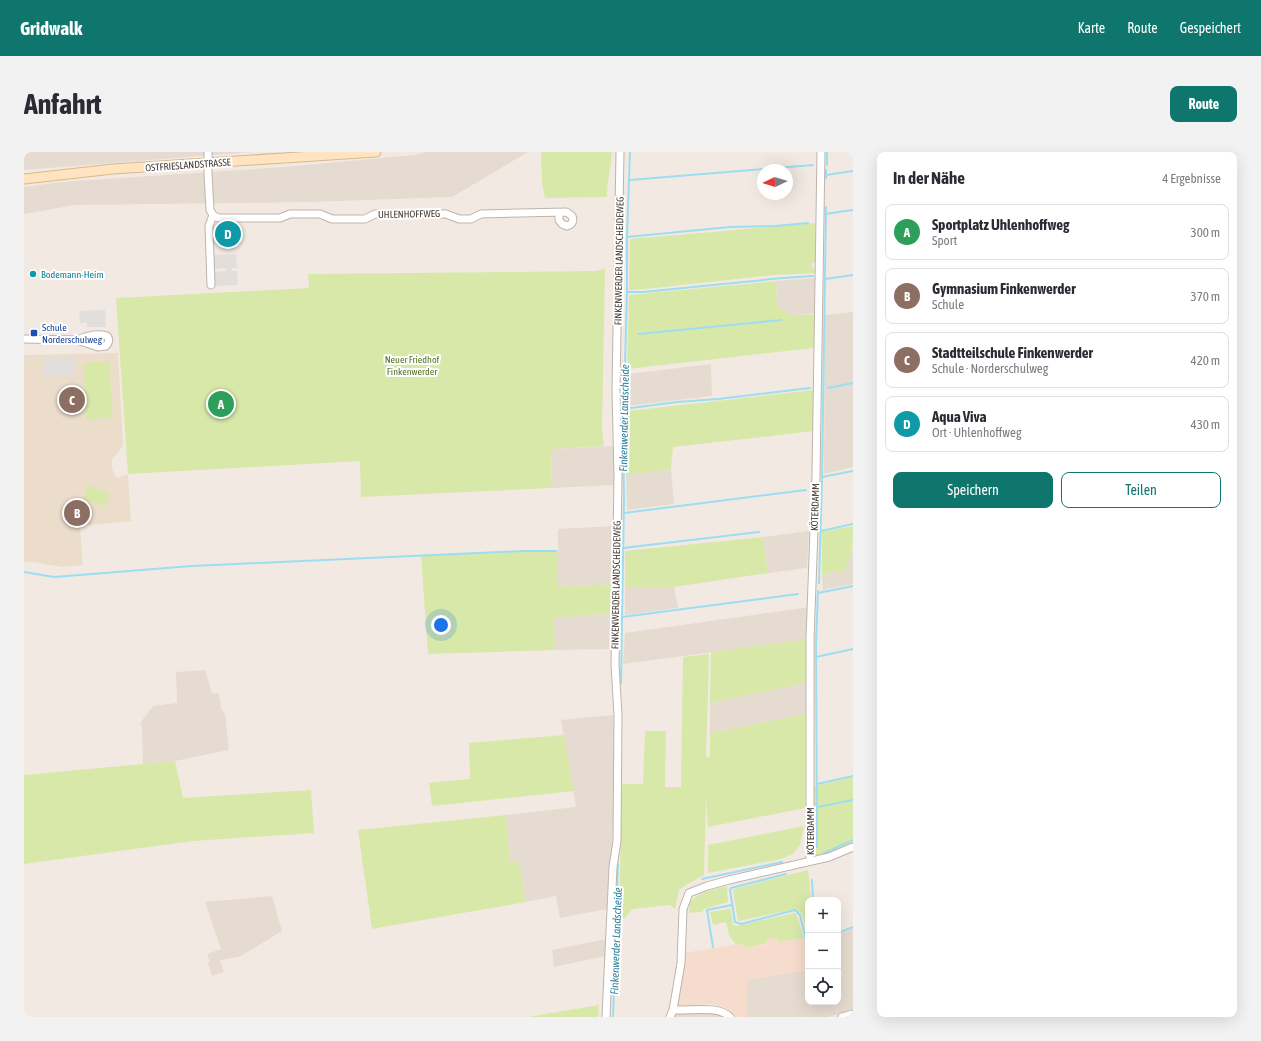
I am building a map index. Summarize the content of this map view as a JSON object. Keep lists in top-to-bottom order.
{
  "streets": {
    "street": [
      "OSTFRIESLANDSTRASSE",
      "UHLENHOFFWEG",
      "FINKENWERDER LANDSCHEIDEWEG",
      "KÖTERDAMM"
    ]
  },
  "water": ["Finkenwerder Landscheide"],
  "parks": ["Neuer Friedhof Finkenwerder"],
  "places": {
    "other": ["Bodemann-Heim"],
    "transit": ["Schule Norderschulweg"]
  },
  "north": "left",
  "page": {
    "header": "Gridwalk",
    "nav": ["Karte", "Route", "Gespeichert"],
    "buttons": [
      "Route",
      ["Speichern", "Teilen"]
    ],
    "title": "Anfahrt",
    "heading": ["In der Nähe", "4 Ergebnisse"],
    "list": [
      {
        "mark": "A",
        "name": "Sportplatz Uhlenhoffweg",
        "note": "Sport",
        "value": "300 m"
      },
      {
        "mark": "B",
        "name": "Gymnasium Finkenwerder",
        "note": "Schule",
        "value": "370 m"
      },
      {
        "mark": "C",
        "name": "Stadtteilschule Finkenwerder",
        "note": "Schule · Norderschulweg",
        "value": "420 m"
      },
      {
        "mark": "D",
        "name": "Aqua Viva",
        "note": "Ort · Uhlenhoffweg",
        "value": "430 m"
      }
    ],
    "pins": [
      "D",
      "C",
      "A",
      "B"
    ],
    "map_buttons": ["+", "−"]
  }
}
